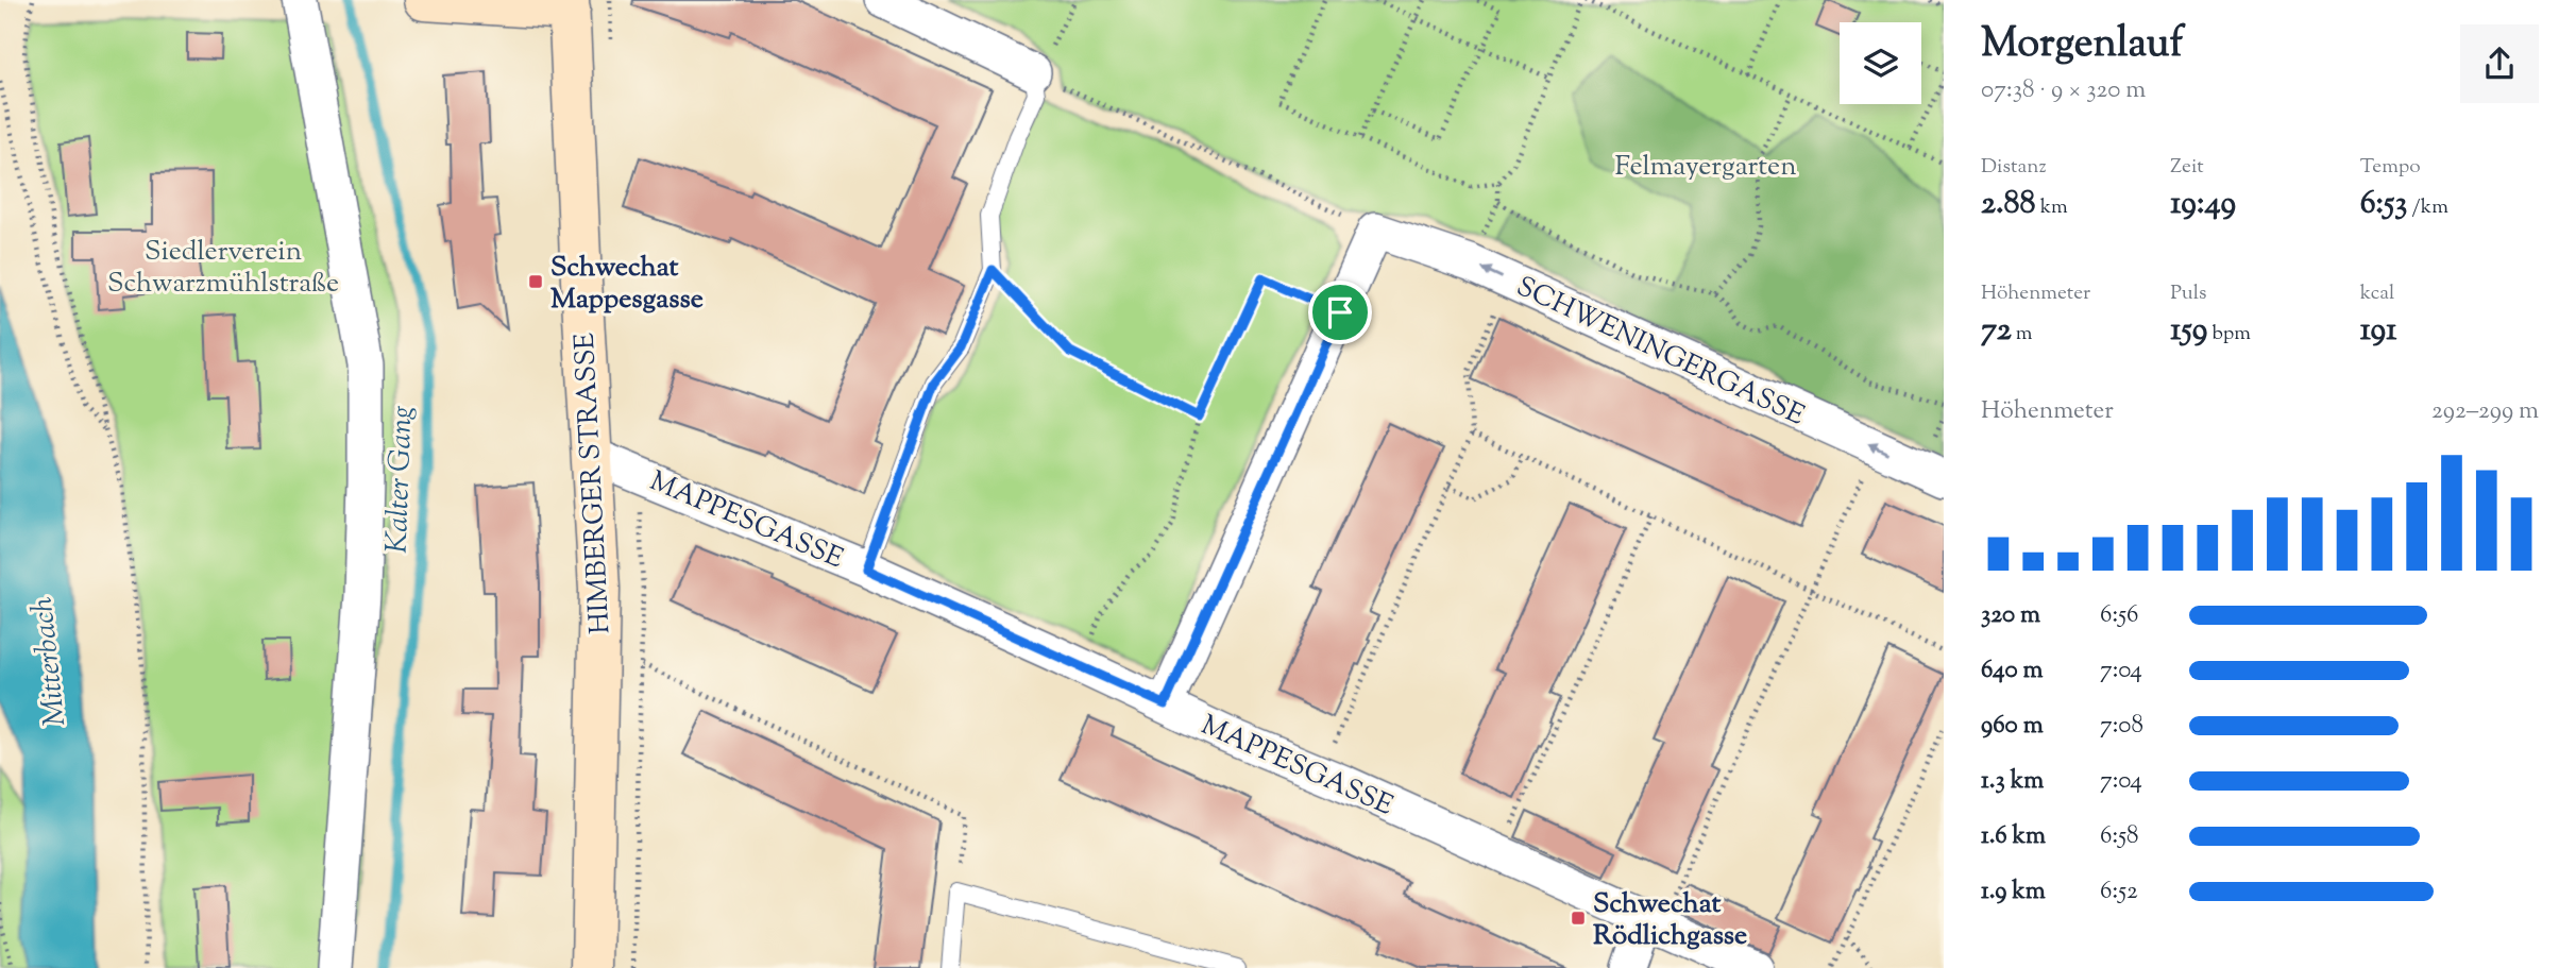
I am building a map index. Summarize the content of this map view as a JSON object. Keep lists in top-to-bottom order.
{
  "streets": {
    "main road": ["HIMBERGER STRASSE"],
    "street": ["SCHWENINGERGASSE", "MAPPESGASSE"]
  },
  "crossings": [
    ["HIMBERGER STRASSE", "MAPPESGASSE"]
  ],
  "water": ["Kalter Gang", "Mitterbach"],
  "parks": ["Felmayergarten", "Siedlerverein Schwarzmühlstraße"],
  "places": {
    "transit": ["Schwechat Mappesgasse", "Schwechat Rödlichgasse"]
  },
  "page": {
    "heading": ["Morgenlauf", "07:38 · 9 × 320 m"],
    "stats": [
      ["Distanz", "2.88 km"],
      ["Zeit", "19:49"],
      ["Tempo", "6:53 /km"],
      ["Höhenmeter", "72 m"],
      ["Puls", "159 bpm"],
      ["kcal", "191"]
    ],
    "chart": ["Höhenmeter", "292–299 m"],
    "list": [
      {
        "name": "320 m",
        "note": "6:56"
      },
      {
        "name": "640 m",
        "note": "7:04"
      },
      {
        "name": "960 m",
        "note": "7:08"
      },
      {
        "name": "1.3 km",
        "note": "7:04"
      },
      {
        "name": "1.6 km",
        "note": "6:58"
      },
      {
        "name": "1.9 km",
        "note": "6:52"
      }
    ]
  }
}
